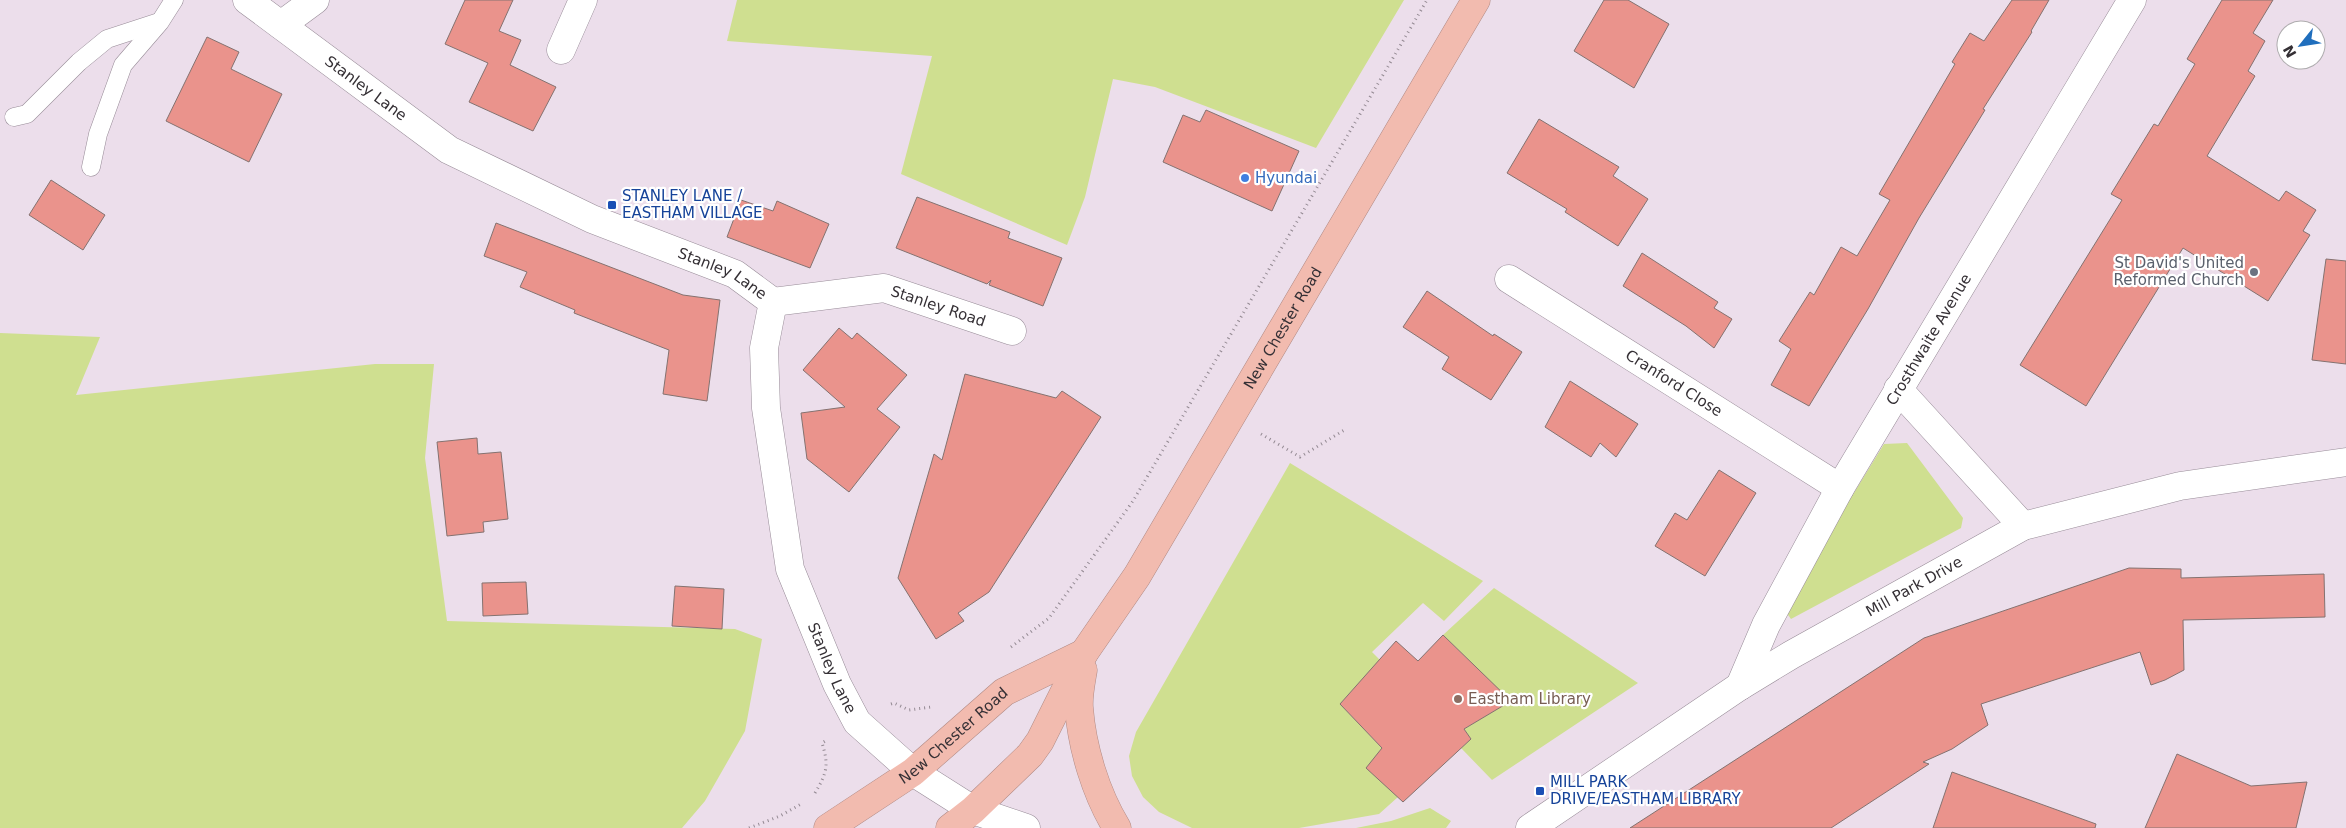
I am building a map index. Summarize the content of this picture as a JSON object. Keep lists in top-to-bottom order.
{
  "streets": {
    "highway": ["New Chester Road"],
    "street": [
      "Stanley Lane",
      "Stanley Road",
      "Crosthwaite Avenue",
      "Cranford Close",
      "Mill Park Drive"
    ]
  },
  "crossings": [
    ["Stanley Lane", "Stanley Road"],
    ["Stanley Lane", "New Chester Road"],
    ["Crosthwaite Avenue", "Cranford Close"],
    ["Crosthwaite Avenue", "Mill Park Drive"]
  ],
  "places": {
    "other": ["Hyundai", "St David's United Reformed Church", "Eastham Library"],
    "transit": ["STANLEY LANE / EASTHAM VILLAGE", "MILL PARK DRIVE/EASTHAM LIBRARY"]
  },
  "north": "bottom left"
}
